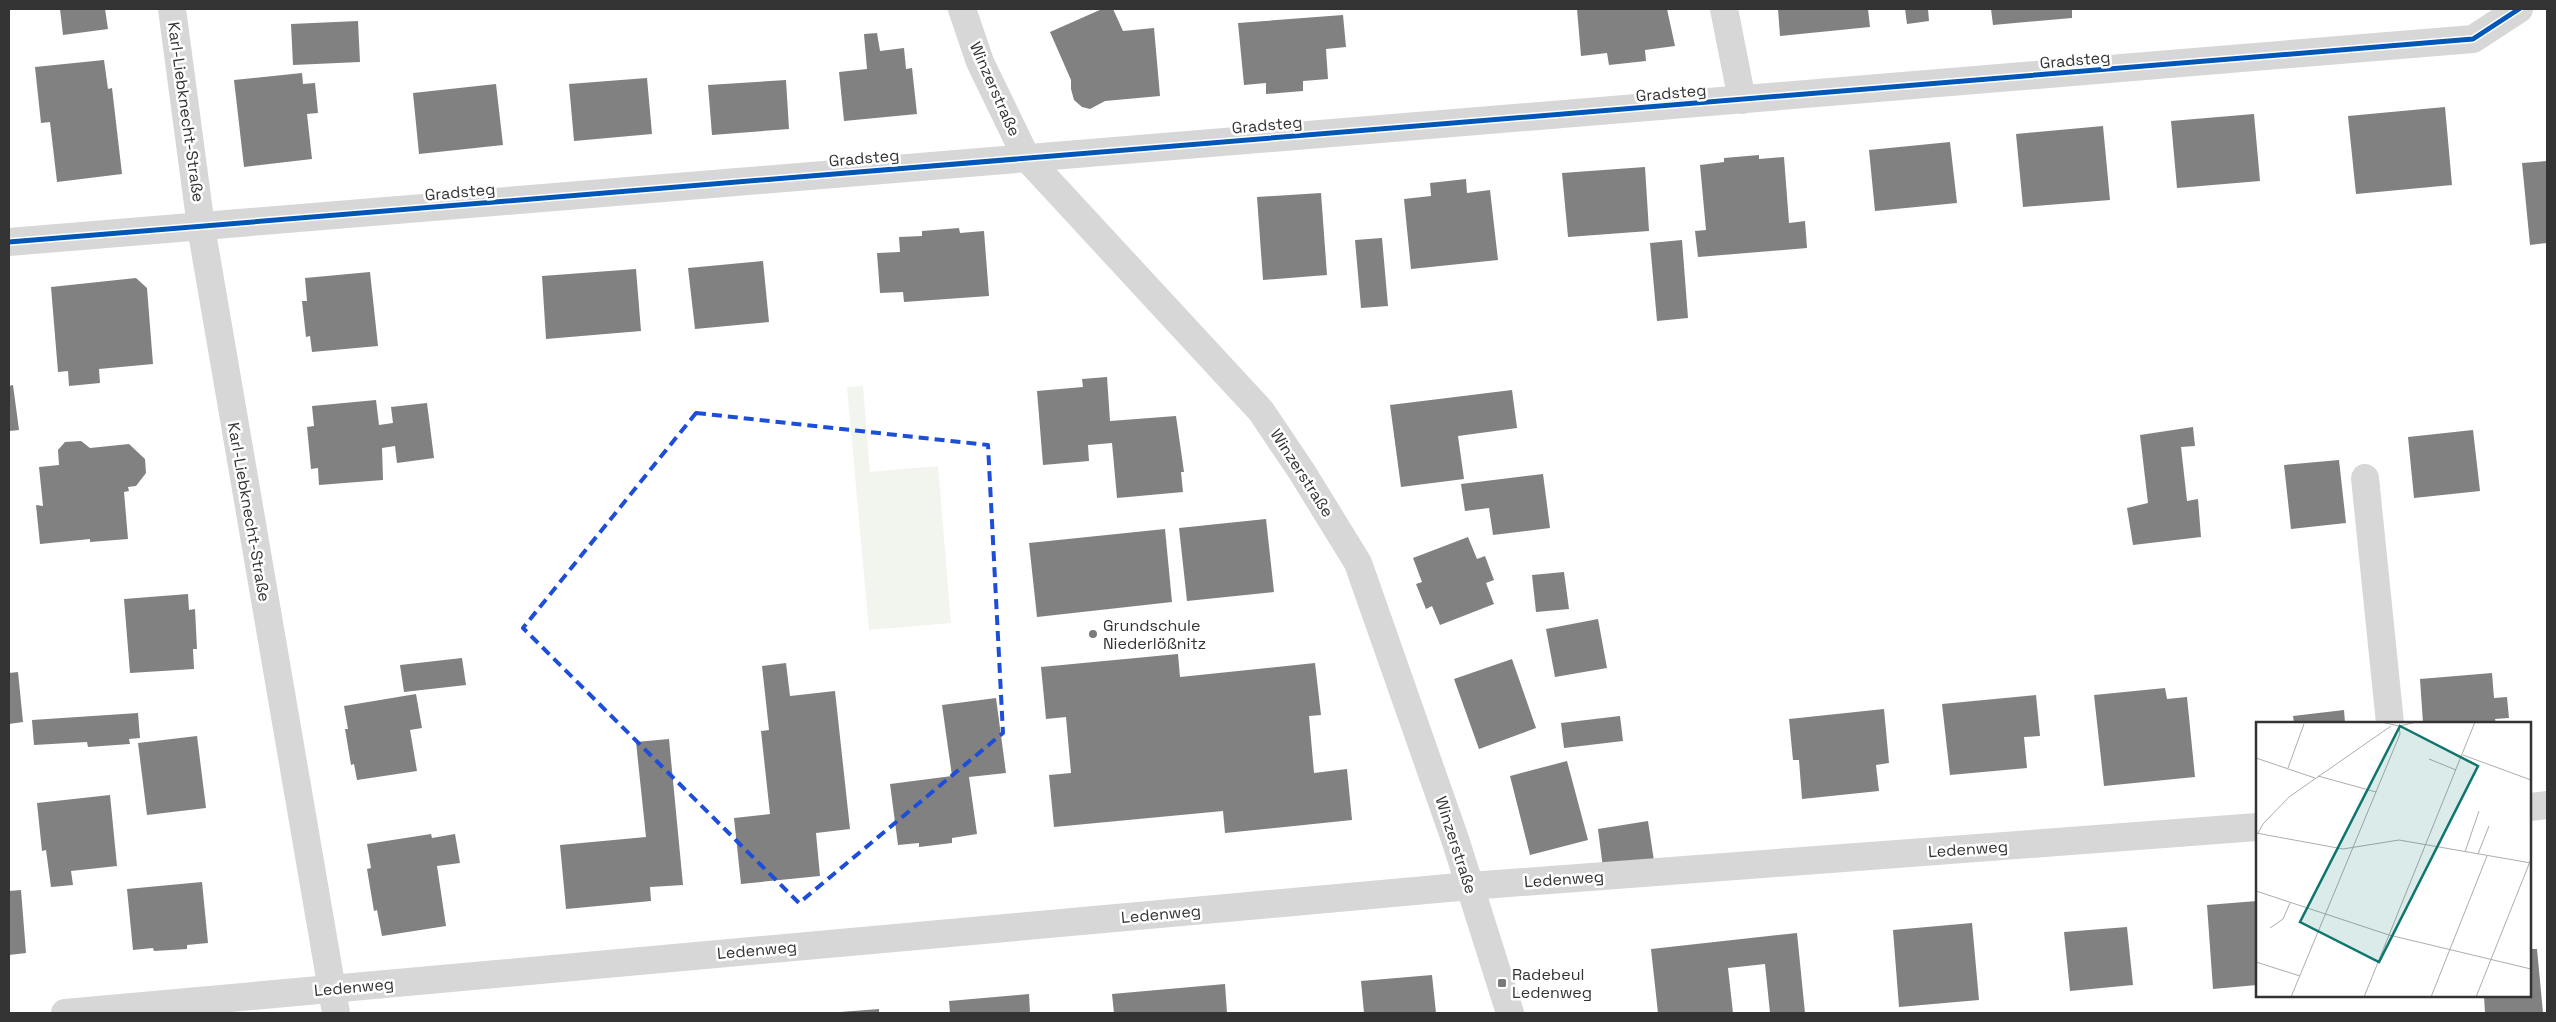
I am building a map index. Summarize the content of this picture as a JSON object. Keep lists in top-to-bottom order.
{
  "streets": {
    "street": [
      "Gradsteg",
      "Winzerstraße",
      "Karl-Liebknecht-Straße",
      "Ledenweg"
    ]
  },
  "crossings": [
    ["Gradsteg", "Winzerstraße"],
    ["Gradsteg", "Karl-Liebknecht-Straße"],
    ["Winzerstraße", "Ledenweg"],
    ["Karl-Liebknecht-Straße", "Ledenweg"]
  ],
  "places": {
    "other": ["Grundschule Niederlößnitz"],
    "transit": ["Radebeul Ledenweg"]
  }
}
